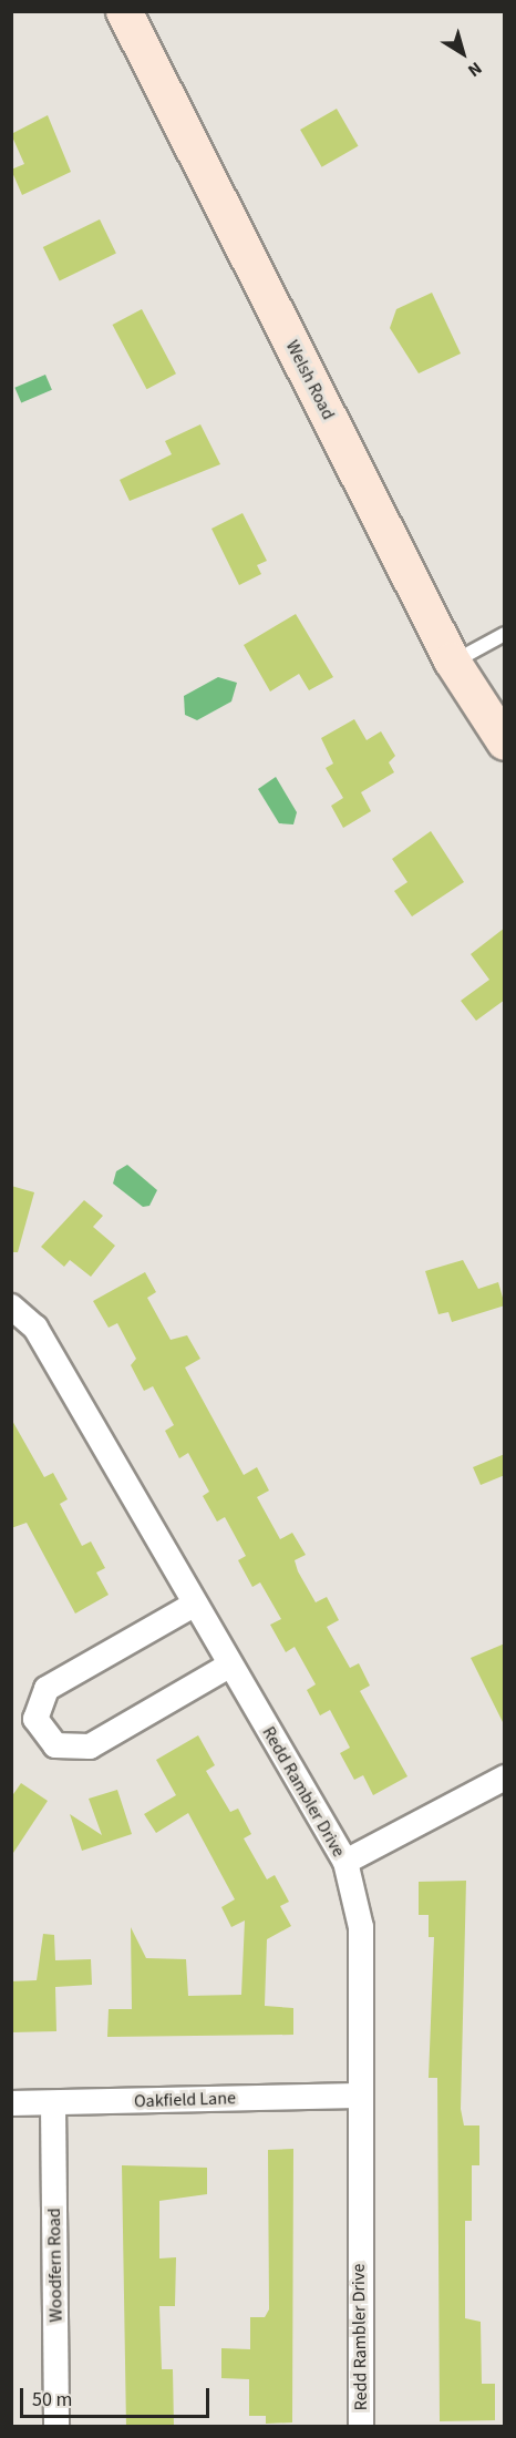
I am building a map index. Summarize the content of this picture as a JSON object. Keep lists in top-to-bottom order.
{
  "streets": {
    "main road": ["Welsh Road"],
    "street": ["Redd Rambler Drive", "Oakfield Lane", "Woodfern Road"]
  },
  "crossings": [
    ["Redd Rambler Drive", "Oakfield Lane"],
    ["Oakfield Lane", "Woodfern Road"]
  ],
  "scale_bar": "50 m",
  "north": "bottom right"
}
